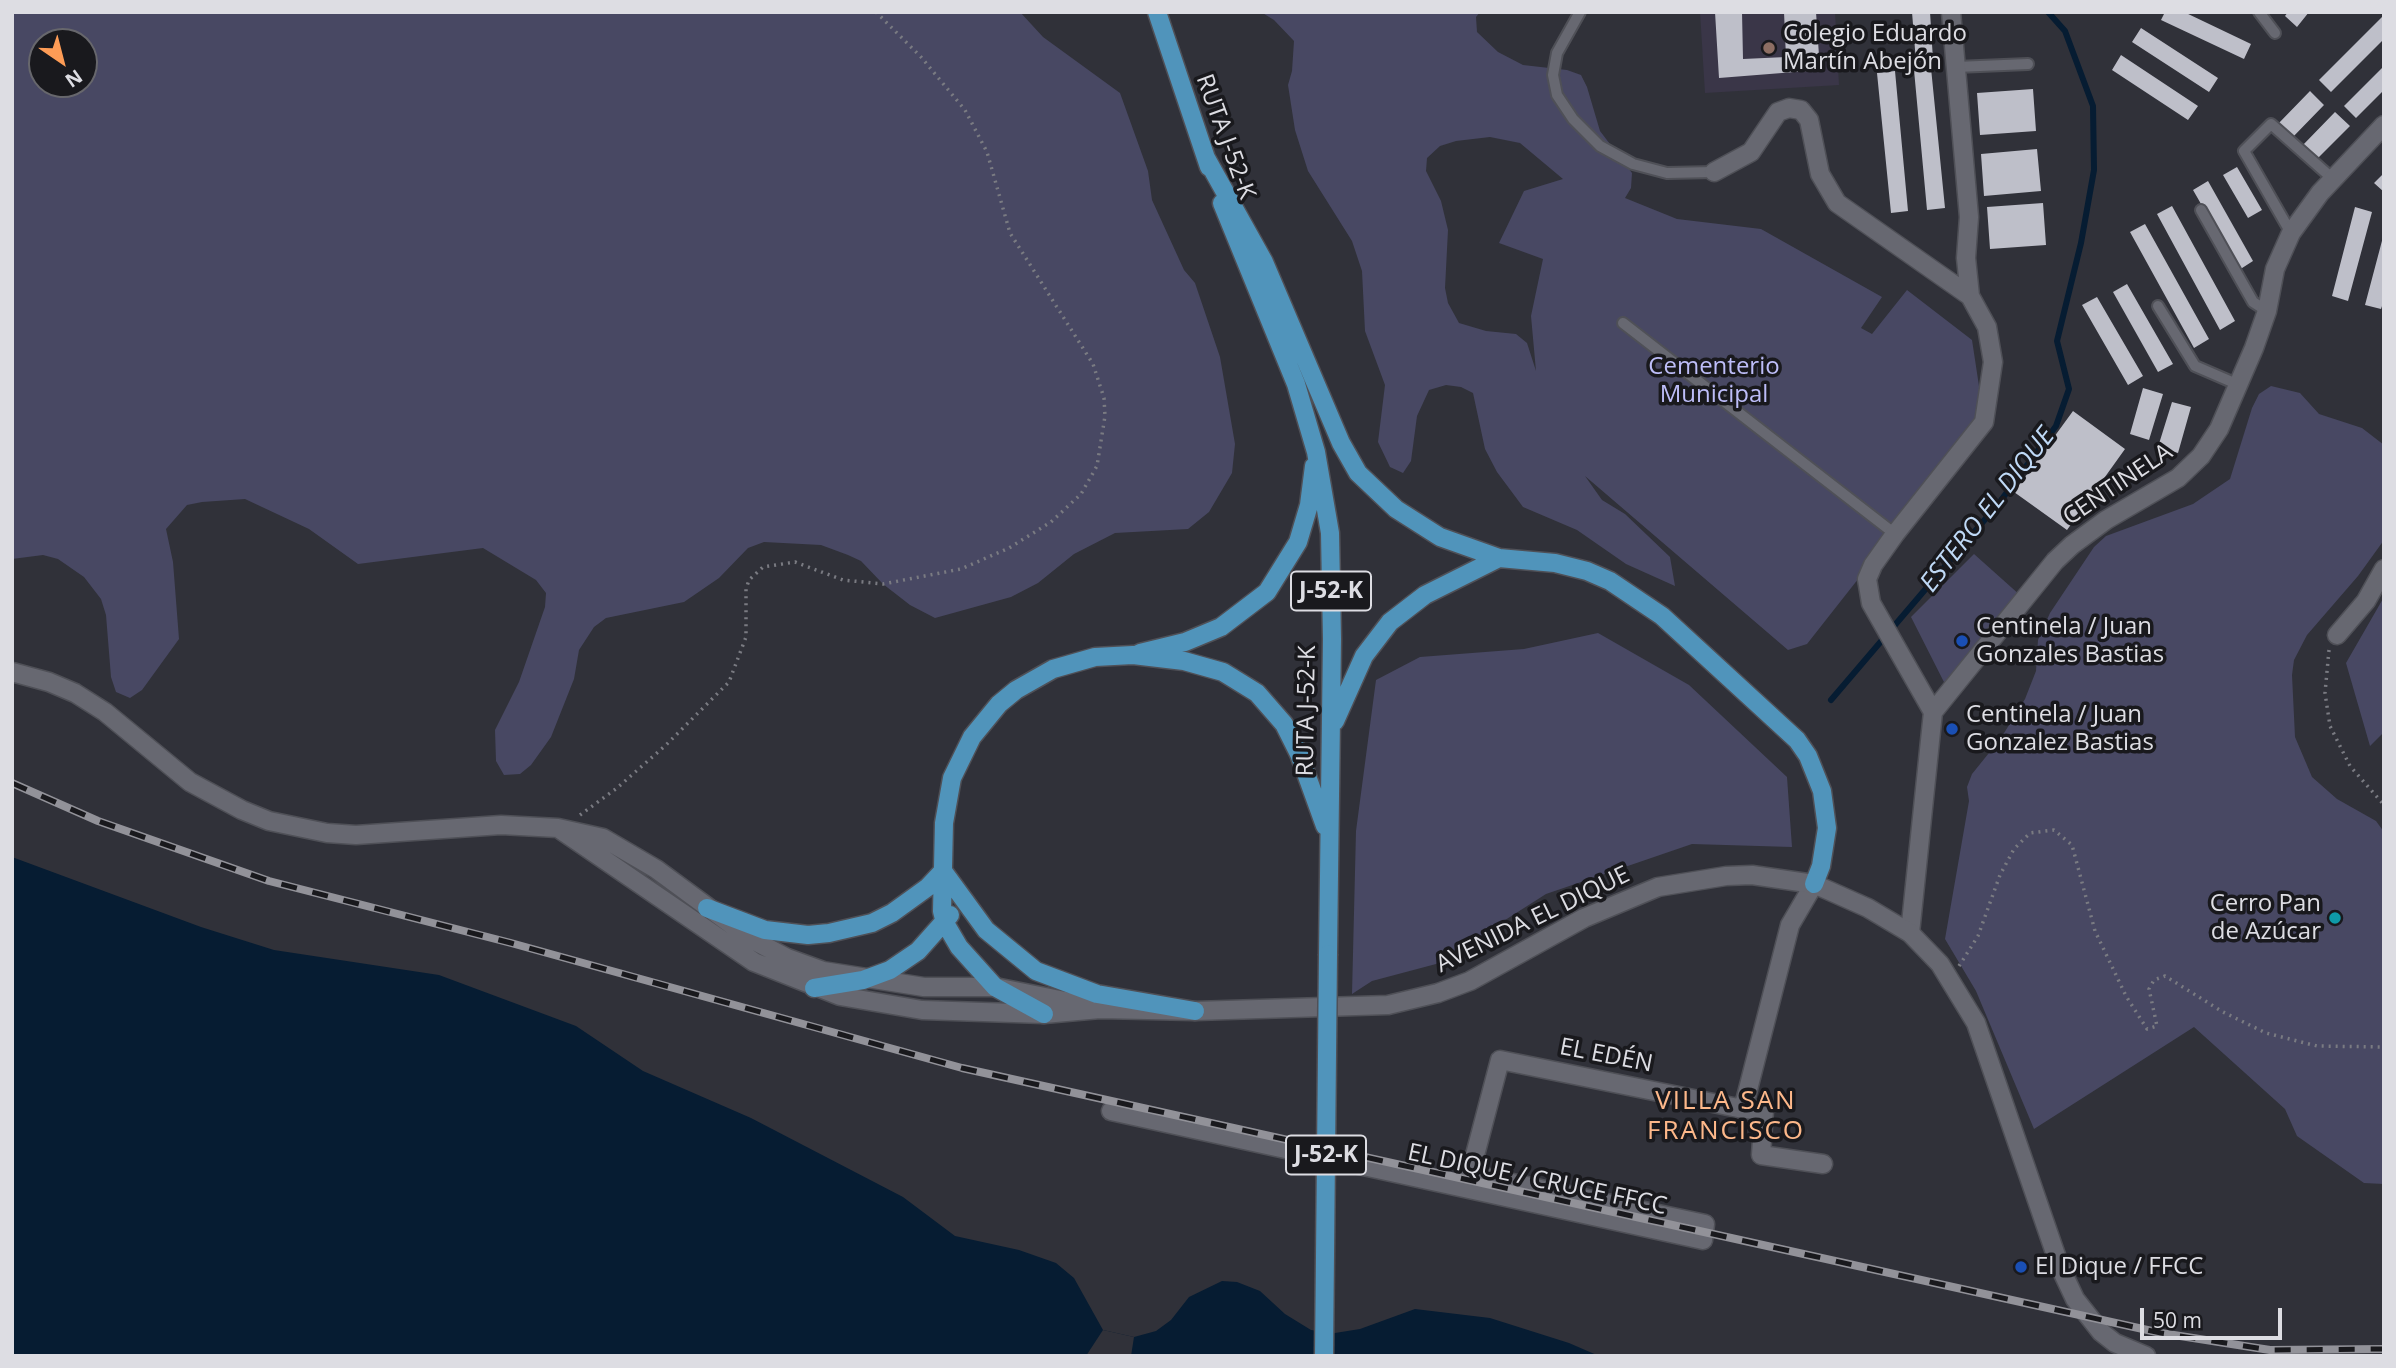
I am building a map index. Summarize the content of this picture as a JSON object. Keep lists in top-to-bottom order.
{
  "streets": {
    "main road": ["RUTA J-52-K", "J-52-K"],
    "street": [
      "CENTINELA",
      "AVENIDA EL DIQUE",
      "EL EDÉN",
      "EL DIQUE / CRUCE FFCC"
    ]
  },
  "crossings": [
    ["EL EDÉN", "EL DIQUE / CRUCE FFCC"]
  ],
  "districts": ["VILLA SAN FRANCISCO"],
  "water": ["ESTERO EL DIQUE"],
  "parks": ["Cementerio Municipal"],
  "places": [
    "Colegio Eduardo Martín Abejón",
    "Centinela / Juan Gonzales Bastias",
    "Centinela / Juan Gonzalez Bastias",
    "Cerro Pan de Azúcar",
    "El Dique / FFCC"
  ],
  "scale_bar": "50 m",
  "north": "bottom right"
}
